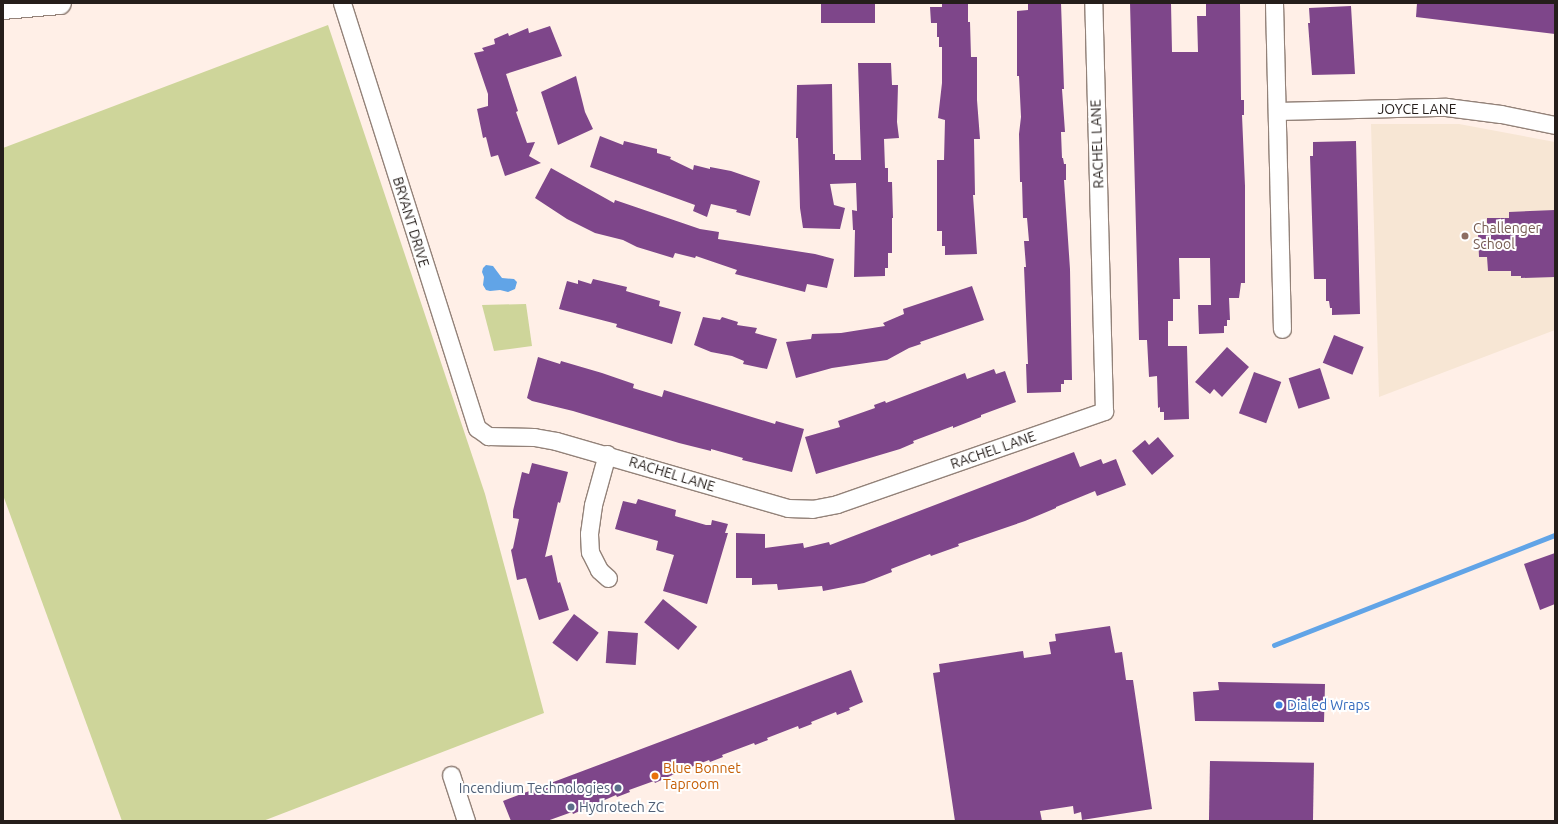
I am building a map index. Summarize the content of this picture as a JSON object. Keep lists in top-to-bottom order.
{
  "streets": {
    "street": ["JOYCE LANE", "RACHEL LANE", "BRYANT DRIVE"]
  },
  "crossings": [
    ["RACHEL LANE", "BRYANT DRIVE"]
  ],
  "places": [
    "Challenger School",
    "Dialed Wraps",
    "Blue Bonnet Taproom",
    "Incendium Technologies",
    "Hydrotech ZC"
  ]
}
